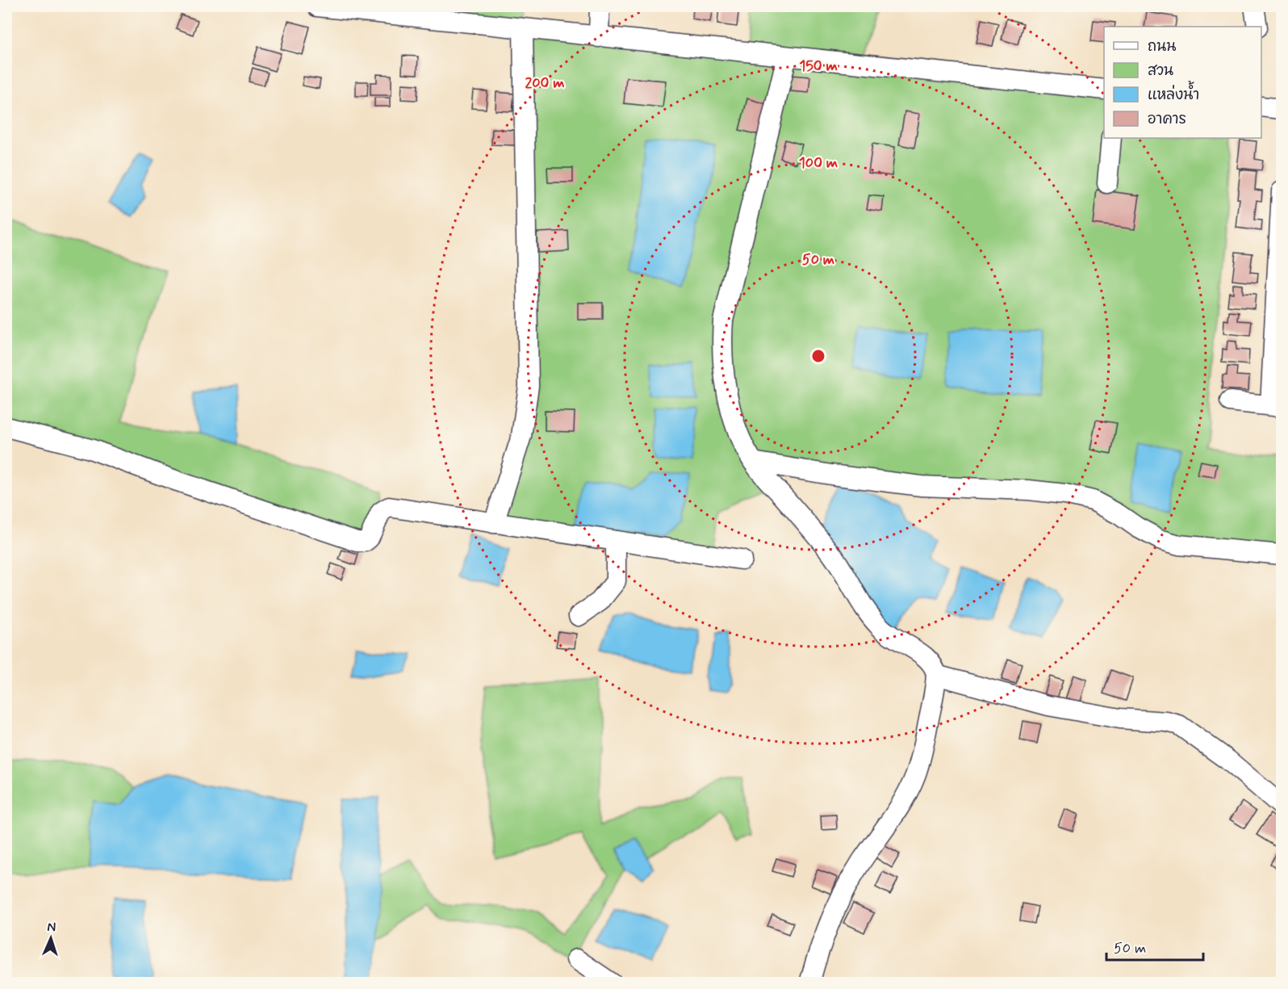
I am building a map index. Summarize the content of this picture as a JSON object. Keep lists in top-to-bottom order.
{
  "legend": [
    "ถนน",
    "สวน",
    "แหล่งน้ำ",
    "อาคาร"
  ],
  "scale_bar": "50 m",
  "north": "top",
  "rings": [
    "150 m",
    "200 m",
    "100 m",
    "50 m"
  ]
}
